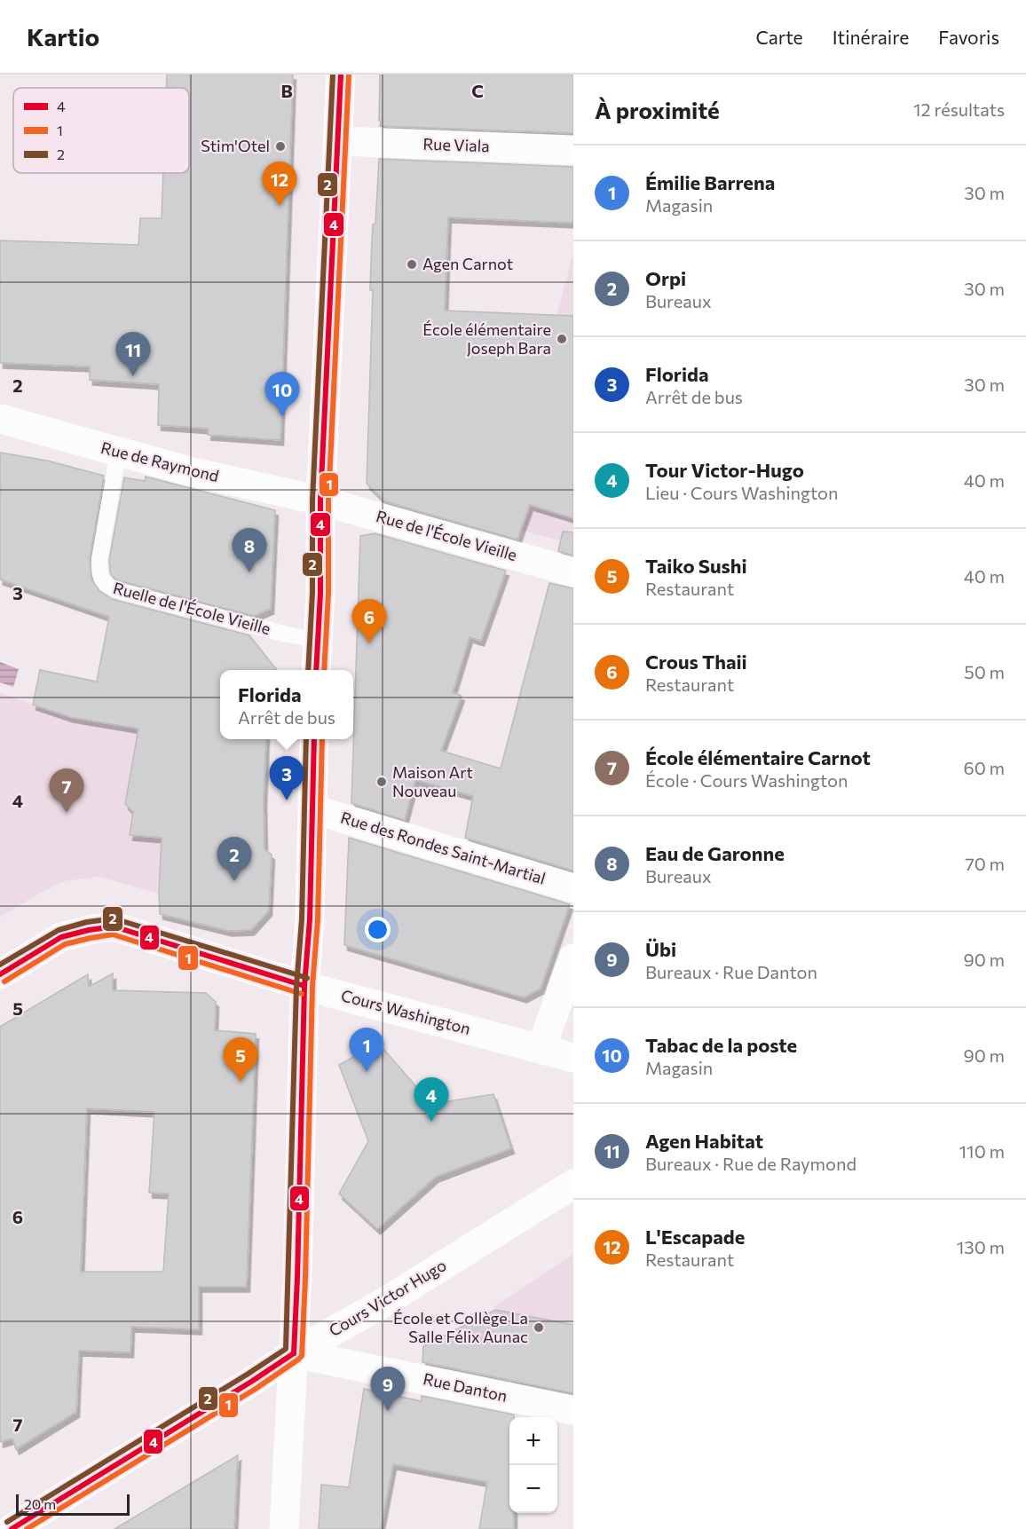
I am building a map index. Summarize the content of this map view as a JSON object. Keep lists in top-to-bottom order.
{
  "streets": {
    "street": [
      "Rue Viala",
      "Rue de Raymond",
      "Rue de l'École Vieille",
      "Rue des Rondes Saint-Martial",
      "Cours Washington",
      "Cours Victor Hugo",
      "Rue Danton"
    ],
    "lane": ["Ruelle de l'École Vieille"]
  },
  "crossings": [
    ["Rue de Raymond", "Rue de l'École Vieille"],
    ["Rue de Raymond", "Ruelle de l'École Vieille"],
    ["Cours Victor Hugo", "Rue Danton"]
  ],
  "places": [
    "Stim'Otel",
    "Agen Carnot",
    "École élémentaire Joseph Bara",
    "Maison Art Nouveau",
    "École et Collège La Salle Félix Aunac"
  ],
  "lines": ["transit line 4", "transit line 1", "transit line 2"],
  "legend": ["4", "1", "2"],
  "scale_bar": "20 m",
  "page": {
    "header": "Kartio",
    "nav": ["Carte", "Itinéraire", "Favoris"],
    "heading": ["À proximité", "12 résultats"],
    "list": [
      {
        "mark": "1",
        "name": "Émilie Barrena",
        "note": "Magasin",
        "value": "30 m"
      },
      {
        "mark": "2",
        "name": "Orpi",
        "note": "Bureaux",
        "value": "30 m"
      },
      {
        "mark": "3",
        "name": "Florida",
        "note": "Arrêt de bus",
        "value": "30 m"
      },
      {
        "mark": "4",
        "name": "Tour Victor-Hugo",
        "note": "Lieu · Cours Washington",
        "value": "40 m"
      },
      {
        "mark": "5",
        "name": "Taiko Sushi",
        "note": "Restaurant",
        "value": "40 m"
      },
      {
        "mark": "6",
        "name": "Crous Thaii",
        "note": "Restaurant",
        "value": "50 m"
      },
      {
        "mark": "7",
        "name": "École élémentaire Carnot",
        "note": "École · Cours Washington",
        "value": "60 m"
      },
      {
        "mark": "8",
        "name": "Eau de Garonne",
        "note": "Bureaux",
        "value": "70 m"
      },
      {
        "mark": "9",
        "name": "Übi",
        "note": "Bureaux · Rue Danton",
        "value": "90 m"
      },
      {
        "mark": "10",
        "name": "Tabac de la poste",
        "note": "Magasin",
        "value": "90 m"
      },
      {
        "mark": "11",
        "name": "Agen Habitat",
        "note": "Bureaux · Rue de Raymond",
        "value": "110 m"
      },
      {
        "mark": "12",
        "name": "L'Escapade",
        "note": "Restaurant",
        "value": "130 m"
      }
    ],
    "pins": [
      "12",
      "11",
      "10",
      "8",
      "6",
      "3",
      "7",
      "2",
      "1",
      "5",
      "4",
      "9"
    ],
    "popup": ["Florida", "Arrêt de bus"],
    "map_buttons": ["+", "−"],
    "scale": "20 m"
  },
  "grid": {
    "columns": ["B", "C"],
    "rows": [
      "2",
      "3",
      "4",
      "5",
      "6",
      "7"
    ]
  }
}
